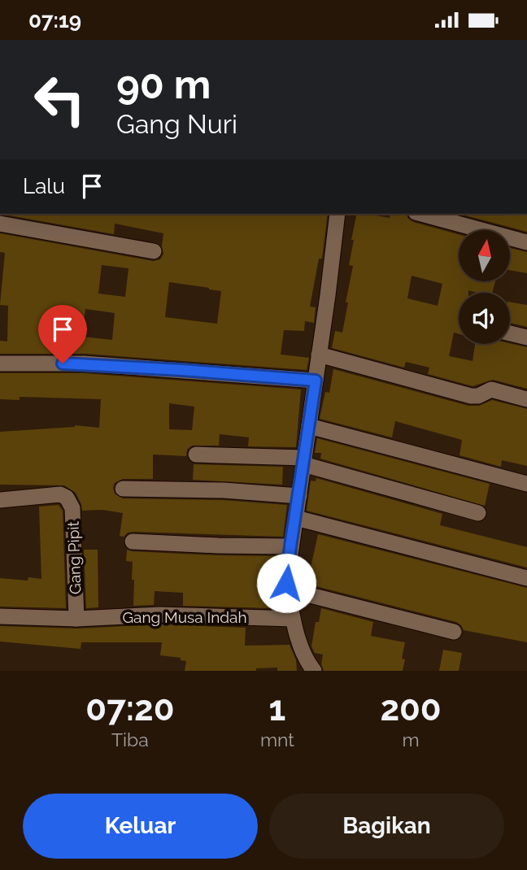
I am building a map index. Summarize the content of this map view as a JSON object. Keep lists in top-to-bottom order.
{
  "streets": {
    "street": ["Gang Pipit", "Gang Musa Indah"]
  },
  "crossings": [
    ["Gang Pipit", "Gang Musa Indah"]
  ],
  "north": "top",
  "page": {
    "status": "07:19",
    "turn": ["90 m", "Gang Nuri"],
    "then": "Lalu",
    "eta": [
      "07:20",
      "Tiba",
      "1",
      "mnt",
      "200",
      "m"
    ],
    "buttons": ["Keluar", "Bagikan"]
  }
}
